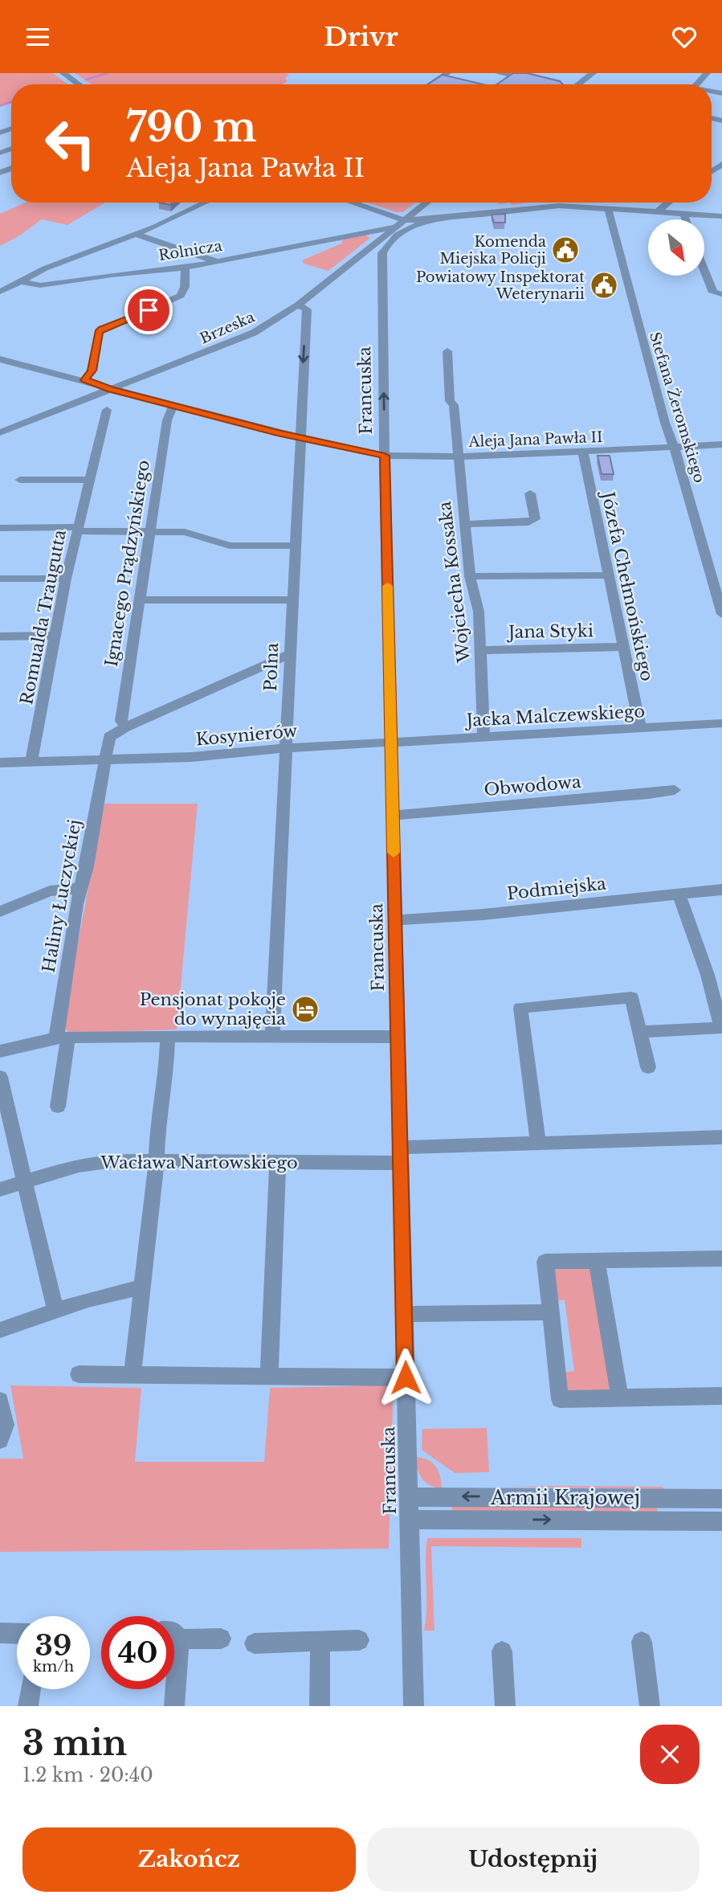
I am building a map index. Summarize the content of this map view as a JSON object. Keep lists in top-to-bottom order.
{
  "streets": {
    "street": [
      "Rolnicza",
      "Brzeska",
      "Francuska",
      "Stefana Żeromskiego",
      "Aleja Jana Pawła II",
      "Ignacego Prądzyńskiego",
      "Wojciecha Kossaka",
      "Józefa Chełmońskiego",
      "Romualda Traugutta",
      "Jana Styki",
      "Polna",
      "Jacka Malczewskiego",
      "Kosynierów",
      "Obwodowa",
      "Podmiejska",
      "Haliny Łuczyckiej",
      "Wacława Nartowskiego",
      "Armii Krajowej"
    ]
  },
  "crossings": [
    ["Rolnicza", "Brzeska"],
    ["Brzeska", "Aleja Jana Pawła II"],
    ["Brzeska", "Polna"],
    ["Francuska", "Aleja Jana Pawła II"],
    ["Francuska", "Jacka Malczewskiego"],
    ["Francuska", "Kosynierów"],
    ["Francuska", "Obwodowa"],
    ["Francuska", "Podmiejska"],
    ["Francuska", "Wacława Nartowskiego"],
    ["Francuska", "Armii Krajowej"],
    ["Stefana Żeromskiego", "Aleja Jana Pawła II"],
    ["Aleja Jana Pawła II", "Ignacego Prądzyńskiego"],
    ["Aleja Jana Pawła II", "Wojciecha Kossaka"],
    ["Aleja Jana Pawła II", "Józefa Chełmońskiego"],
    ["Aleja Jana Pawła II", "Polna"],
    ["Wojciecha Kossaka", "Jana Styki"],
    ["Wojciecha Kossaka", "Jacka Malczewskiego"],
    ["Józefa Chełmońskiego", "Jana Styki"],
    ["Józefa Chełmońskiego", "Jacka Malczewskiego"],
    ["Romualda Traugutta", "Kosynierów"],
    ["Polna", "Kosynierów"],
    ["Jacka Malczewskiego", "Kosynierów"],
    ["Kosynierów", "Haliny Łuczyckiej"]
  ],
  "places": {
    "public building": ["Komenda Miejska Policji", "Powiatowy Inspektorat Weterynarii"],
    "hotel": ["Pensjonat pokoje do wynajęcia"]
  },
  "north": "bottom right",
  "page": {
    "header": "Drivr",
    "turn": ["790 m", "Aleja Jana Pawła II"],
    "speed": "39 km/h",
    "limit": "40",
    "heading": ["3 min", "1.2 km · 20:40"],
    "buttons": ["Zakończ", "Udostępnij"]
  }
}
